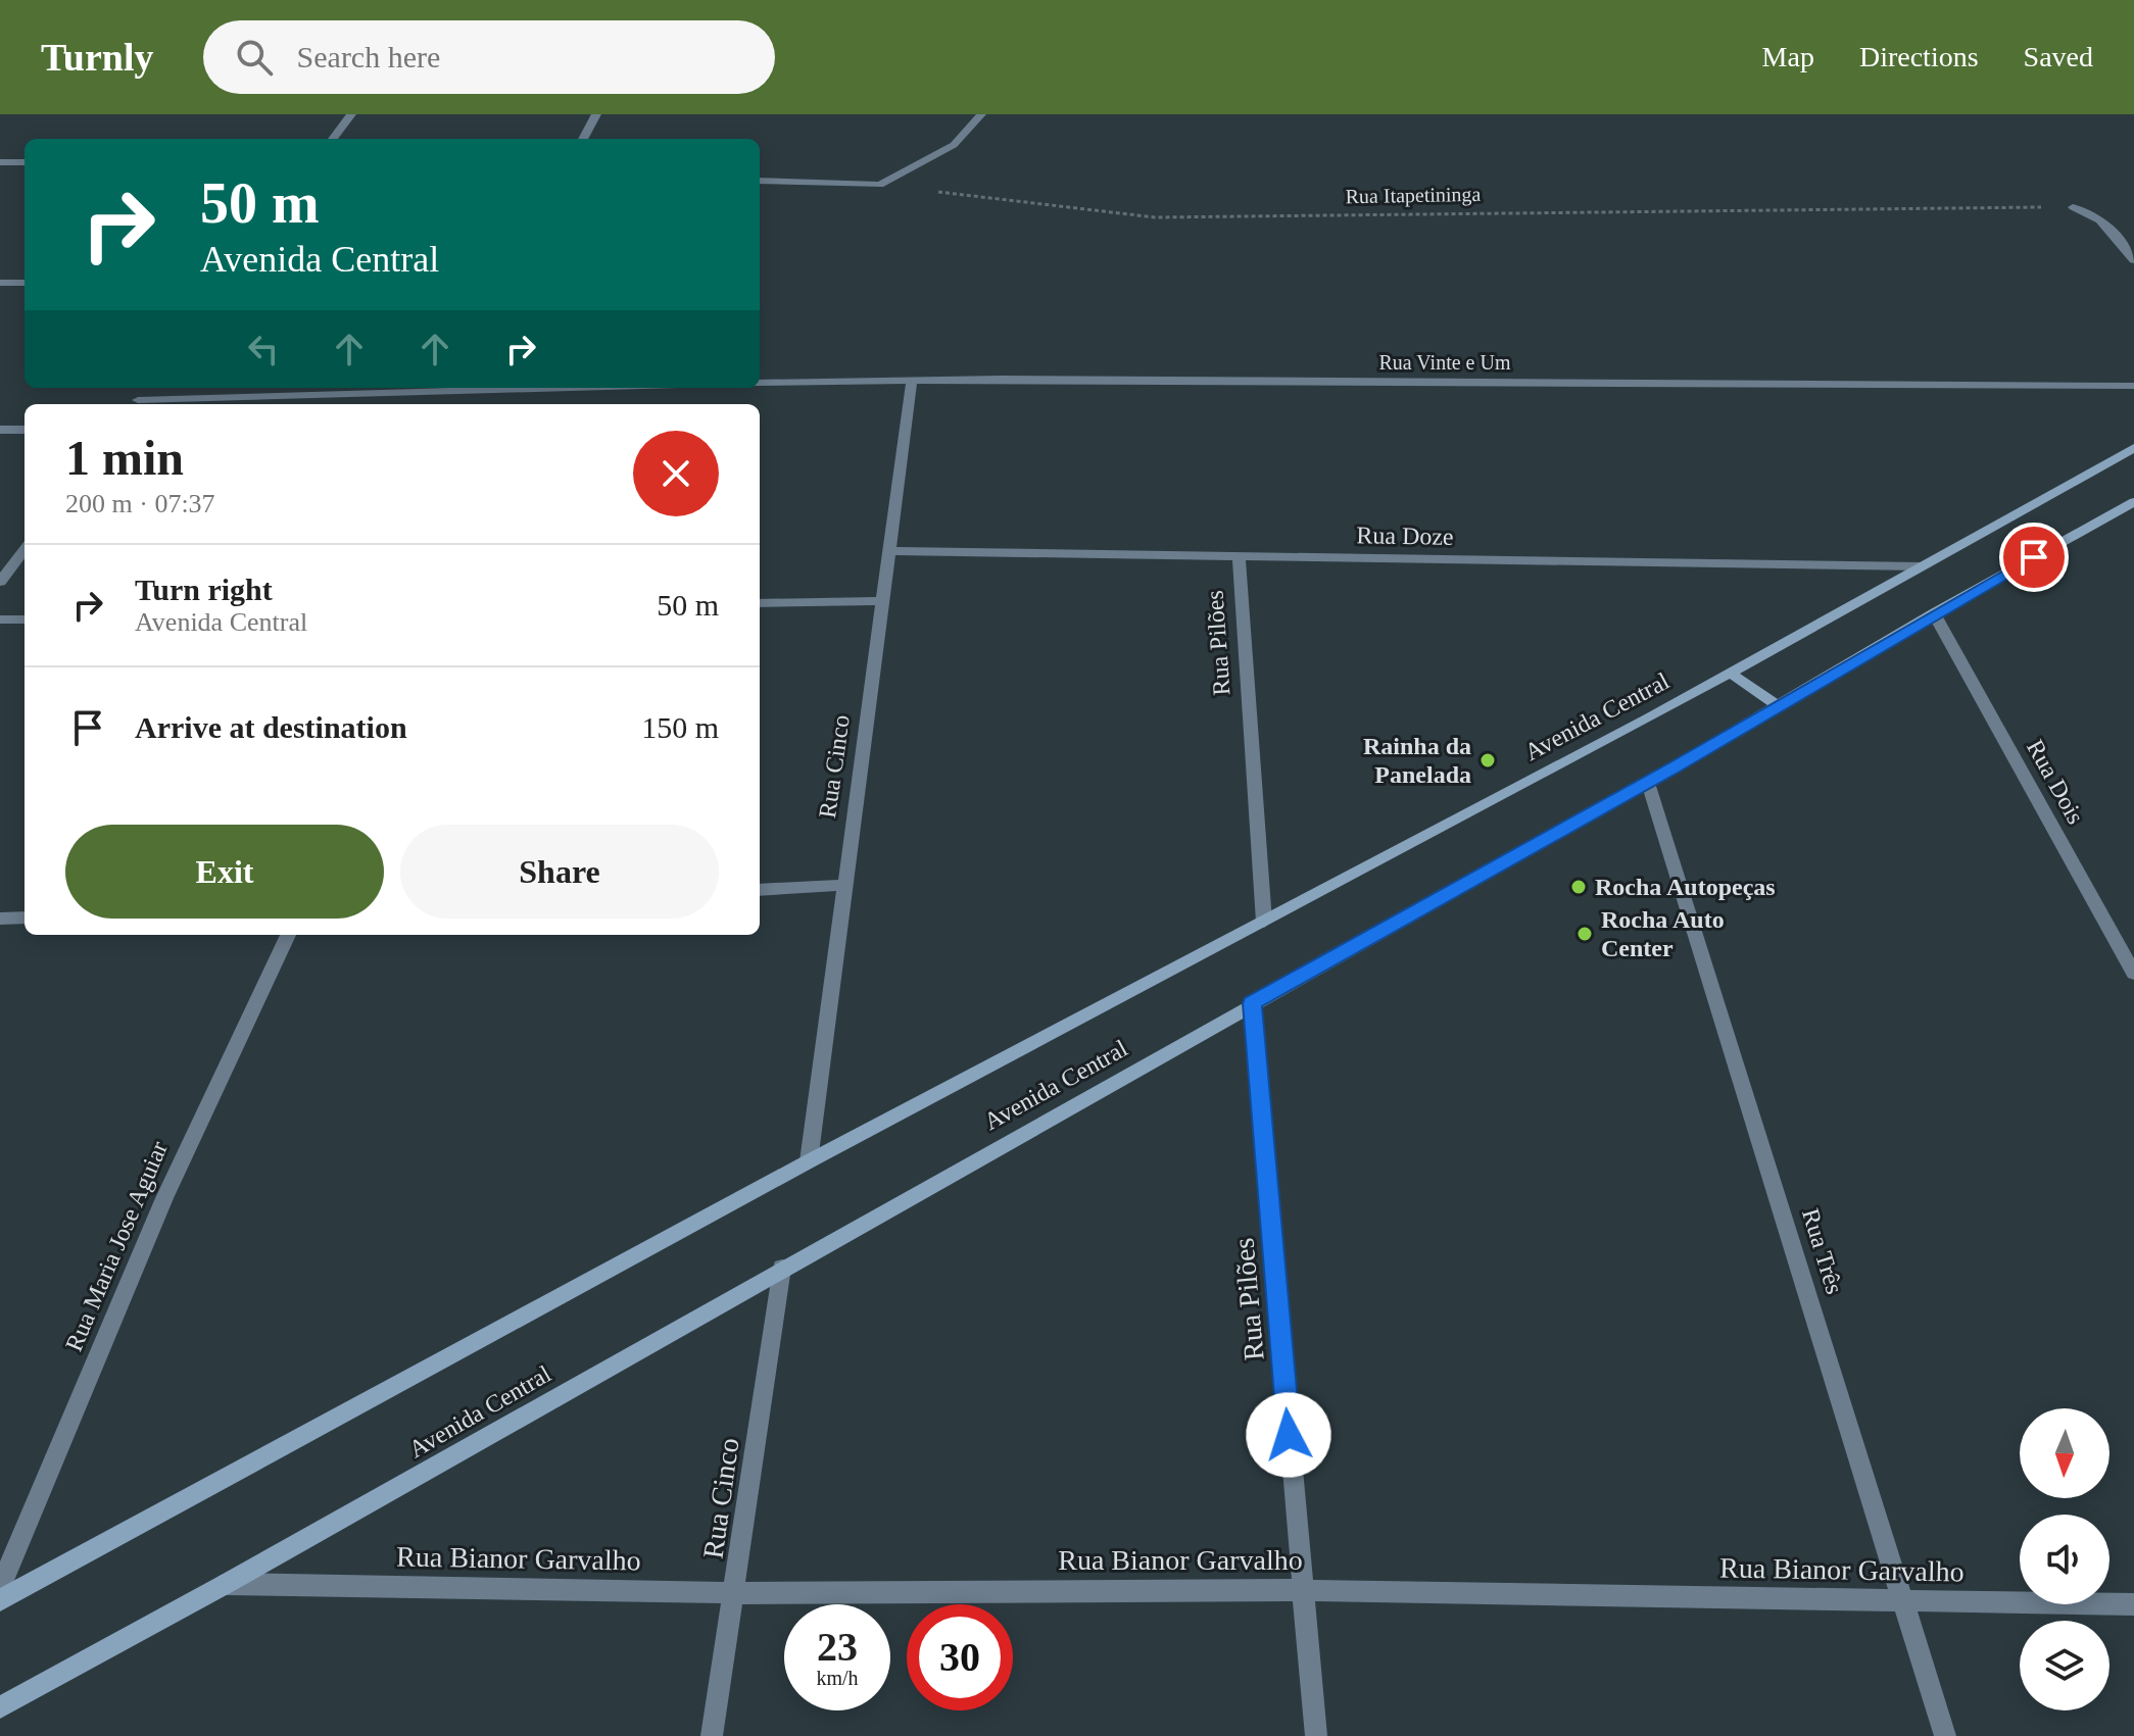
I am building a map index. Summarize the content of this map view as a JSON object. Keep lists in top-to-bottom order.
{
  "streets": {
    "main road": ["Avenida Central"],
    "street": [
      "Rua Vinte e Um",
      "Rua Doze",
      "Rua Pilões",
      "Rua Cinco",
      "Rua Dois",
      "Rua Maria Jose Aguiar",
      "Rua Três",
      "Rua Bianor Garvalho"
    ],
    "path": ["Rua Itapetininga"]
  },
  "crossings": [
    ["Rua Vinte e Um", "Rua Cinco"],
    ["Rua Doze", "Rua Pilões"],
    ["Rua Doze", "Avenida Central"],
    ["Rua Doze", "Rua Cinco"],
    ["Rua Pilões", "Avenida Central"],
    ["Rua Pilões", "Rua Bianor Garvalho"],
    ["Avenida Central", "Rua Cinco"],
    ["Avenida Central", "Rua Dois"],
    ["Avenida Central", "Rua Três"],
    ["Avenida Central", "Rua Bianor Garvalho"],
    ["Rua Cinco", "Rua Bianor Garvalho"],
    ["Rua Três", "Rua Bianor Garvalho"]
  ],
  "places": ["Rainha da Panelada", "Rocha Autopeças", "Rocha Auto Center"],
  "north": "bottom",
  "page": {
    "header": "Turnly",
    "search": "Search here",
    "nav": ["Map", "Directions", "Saved"],
    "turn": ["50 m", "Avenida Central"],
    "heading": ["1 min", "200 m · 07:37"],
    "list": [
      {
        "name": "Turn right",
        "note": "Avenida Central",
        "value": "50 m"
      },
      {
        "name": "Arrive at destination",
        "value": "150 m"
      }
    ],
    "buttons": ["Exit", "Share"],
    "speed": "23 km/h",
    "limit": "30"
  }
}
